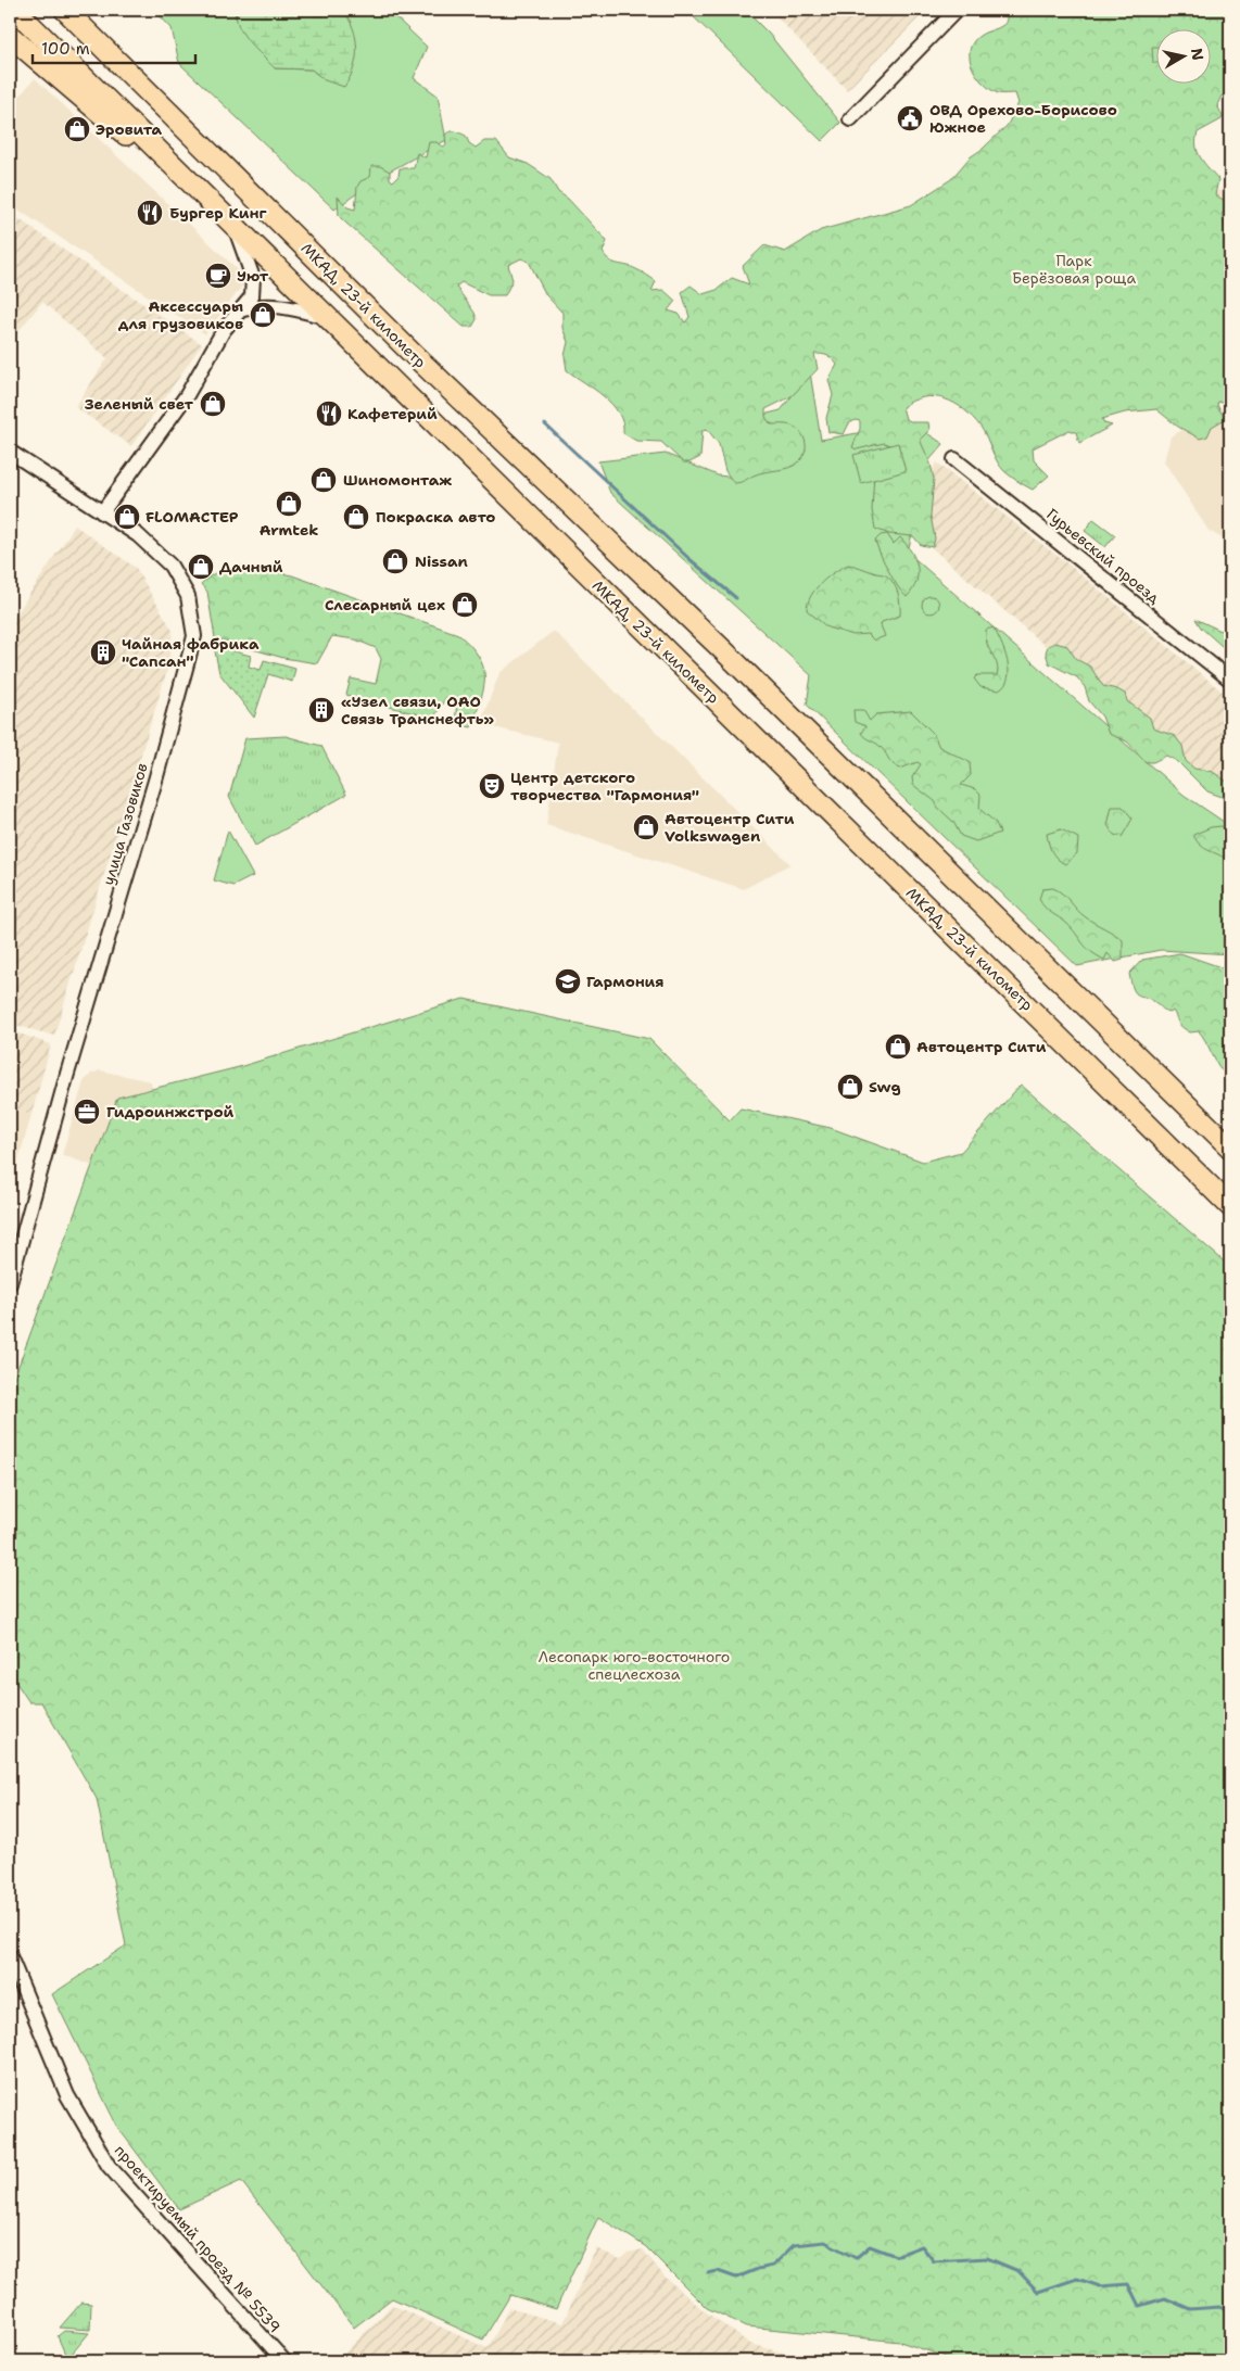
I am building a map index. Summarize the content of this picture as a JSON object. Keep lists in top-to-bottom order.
{
  "streets": {
    "highway": ["МКАД, 23-й километр"],
    "street": ["Гурьевский проезд", "улица Газовиков", "проектируемый проезд № 5539"]
  },
  "parks": ["Парк Берёзовая роща", "Лесопарк юго-восточного спецлесхоза"],
  "places": {
    "public building": ["ОВД Орехово-Борисово Южное"],
    "shop": [
      "Эровита",
      "Аксессуары для грузовиков",
      "Зеленый свет",
      "Шиномонтаж",
      "Armtek",
      "FLOМАСТЕР",
      "Покраска авто",
      "Nissan",
      "Дачный",
      "Слесарный цех",
      "Автоцентр Сити Volkswagen",
      "Автоцентр Сити",
      "Swg"
    ],
    "restaurant": ["Бургер Кинг", "Кафетерий"],
    "cafe": ["Уют"],
    "building": ["Чайная фабрика \"Сапсан\"", "«Узел связи, ОАО Связь Транснефть»"],
    "theatre": ["Центр детского творчества \"Гармония\""],
    "school or university": ["Гармония"],
    "office": ["Гидроинжстрой"]
  },
  "scale_bar": "100 m",
  "north": "right"
}
